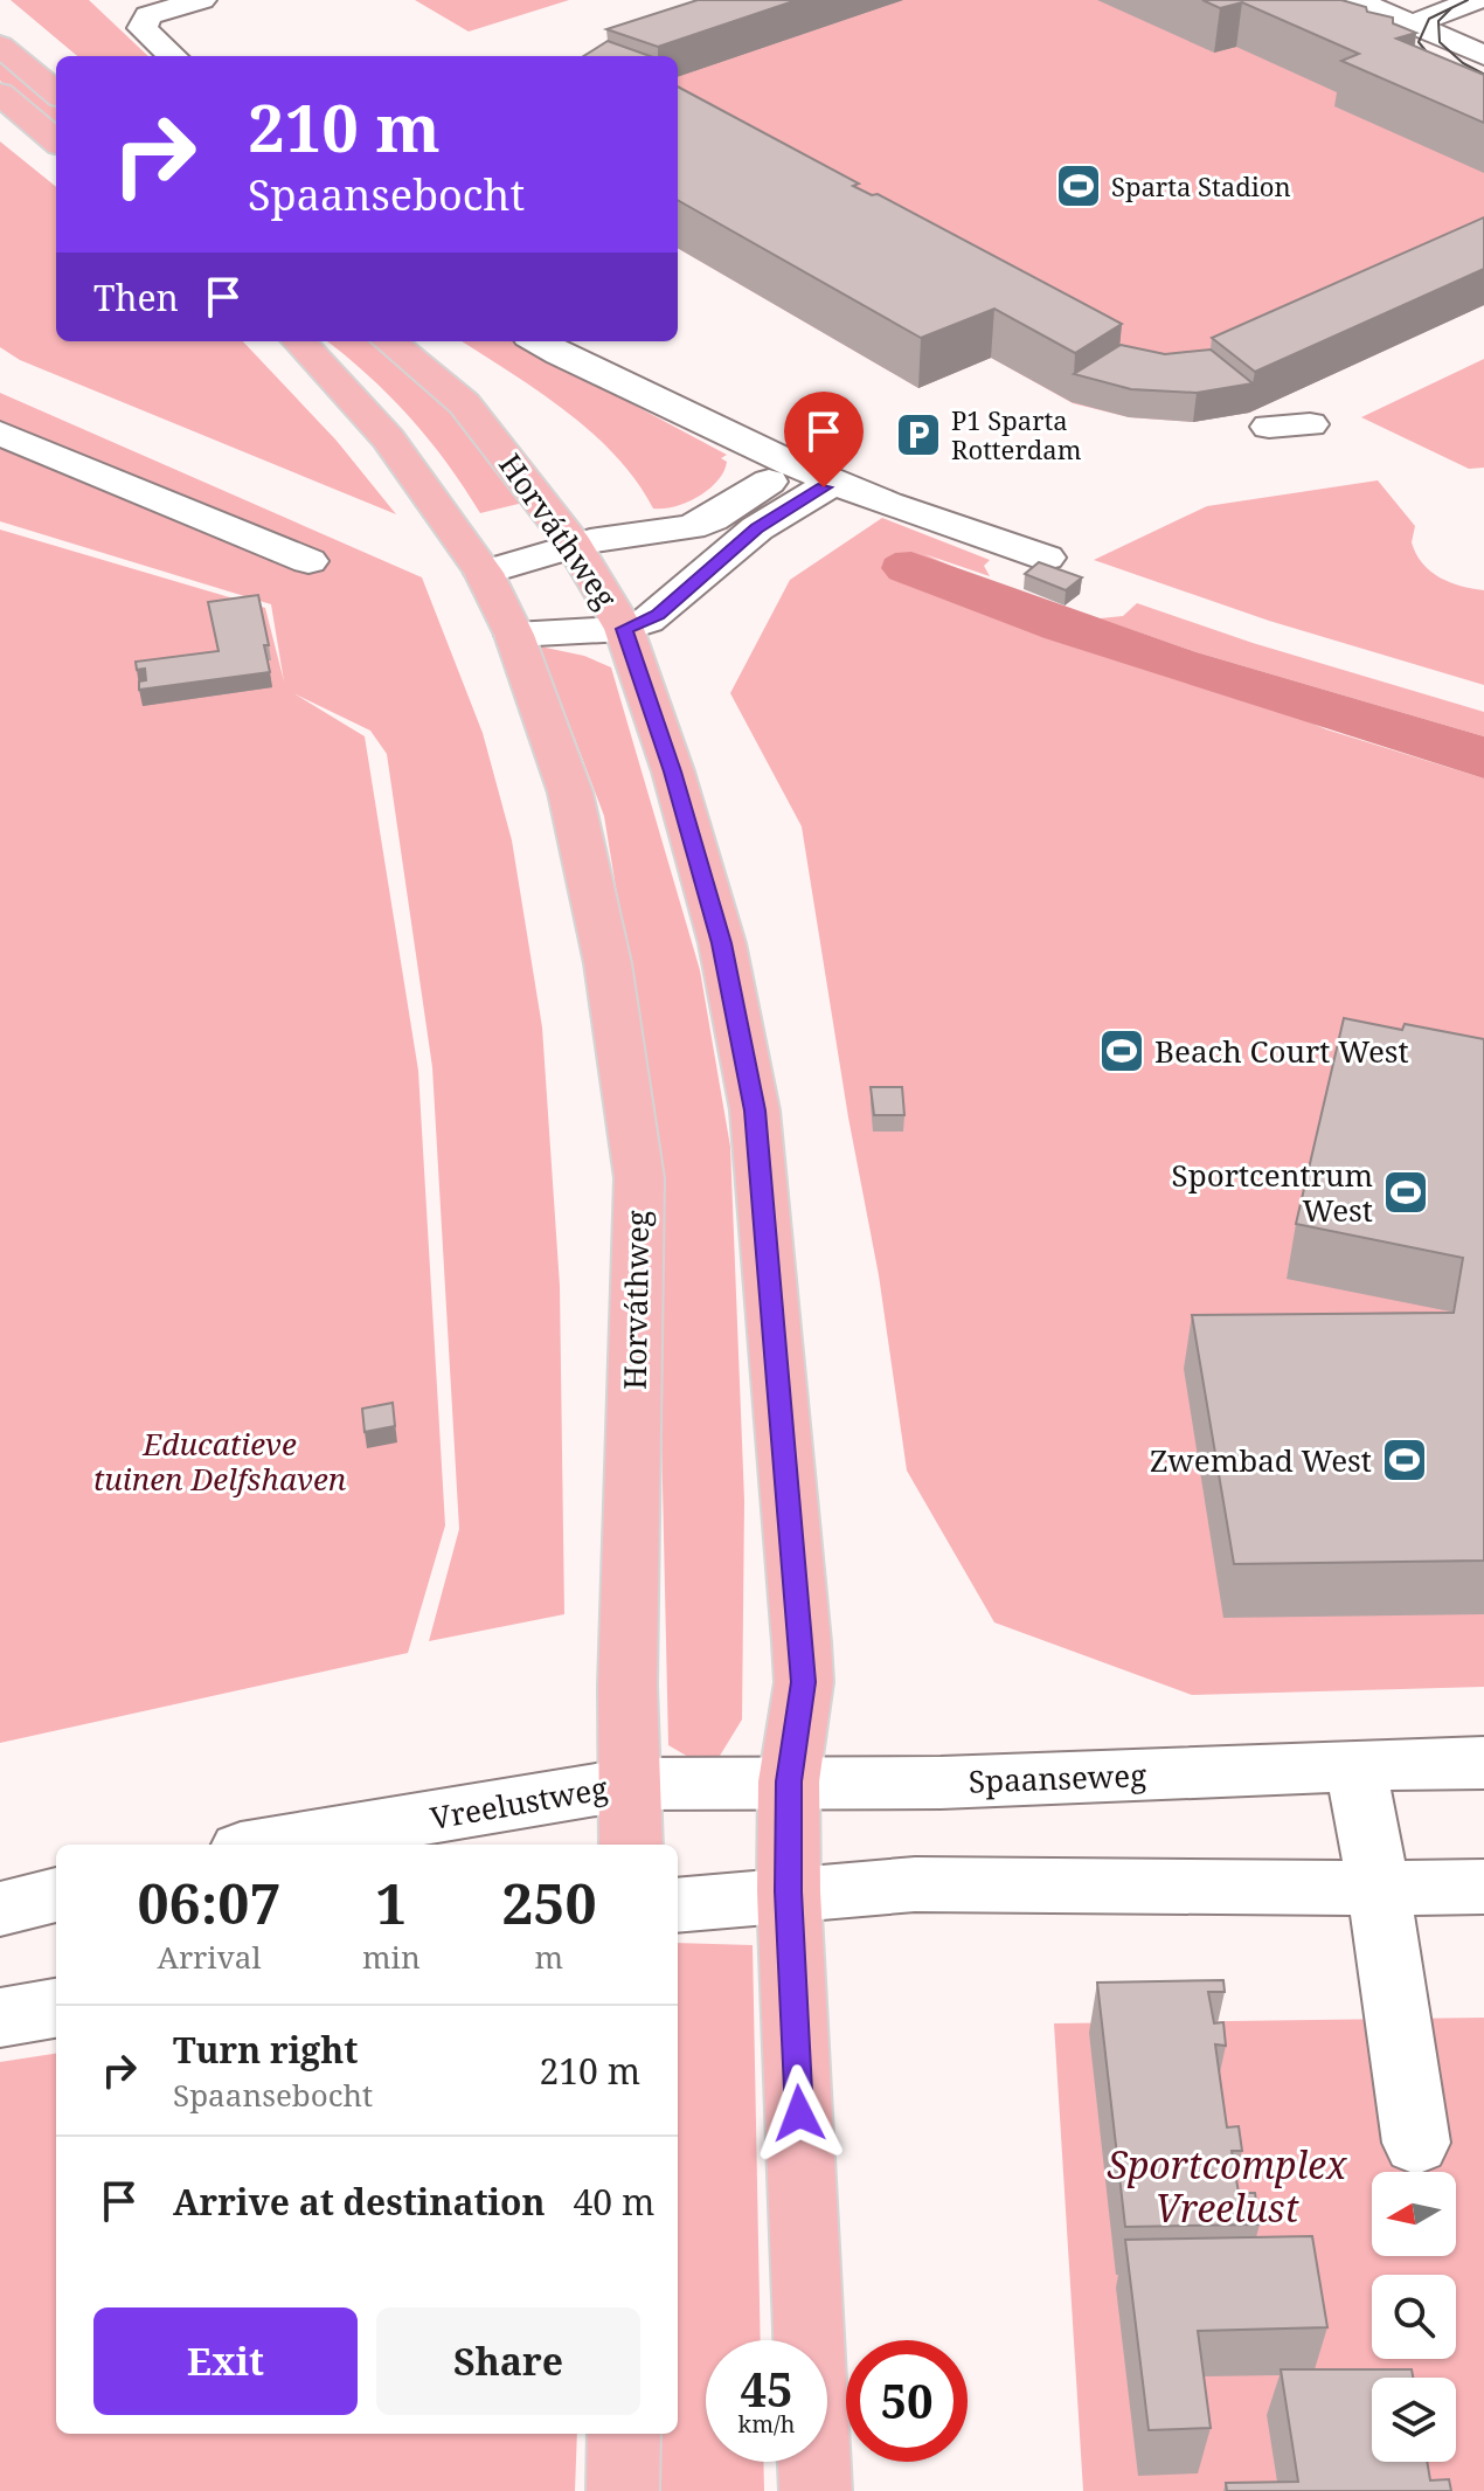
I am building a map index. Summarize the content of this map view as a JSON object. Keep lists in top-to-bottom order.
{
  "streets": {
    "main road": ["Horváthweg"],
    "street": ["Spaanseweg", "Vreelustweg"]
  },
  "crossings": [
    ["Horváthweg", "Spaanseweg"],
    ["Horváthweg", "Vreelustweg"],
    ["Spaanseweg", "Vreelustweg"]
  ],
  "parks": ["Educatieve tuinen Delfshaven", "Sportcomplex Vreelust"],
  "places": {
    "sports": [
      "Sparta Stadion",
      "Beach Court West",
      "Sportcentrum West",
      "Zwembad West"
    ],
    "parking": ["P1 Sparta Rotterdam"]
  },
  "north": "left",
  "page": {
    "turn": ["210 m", "Spaansebocht"],
    "then": "Then",
    "eta": [
      "06:07",
      "Arrival",
      "1",
      "min",
      "250",
      "m"
    ],
    "list": [
      {
        "name": "Turn right",
        "note": "Spaansebocht",
        "value": "210 m"
      },
      {
        "name": "Arrive at destination",
        "value": "40 m"
      }
    ],
    "buttons": ["Exit", "Share"],
    "speed": "45 km/h",
    "limit": "50"
  }
}
